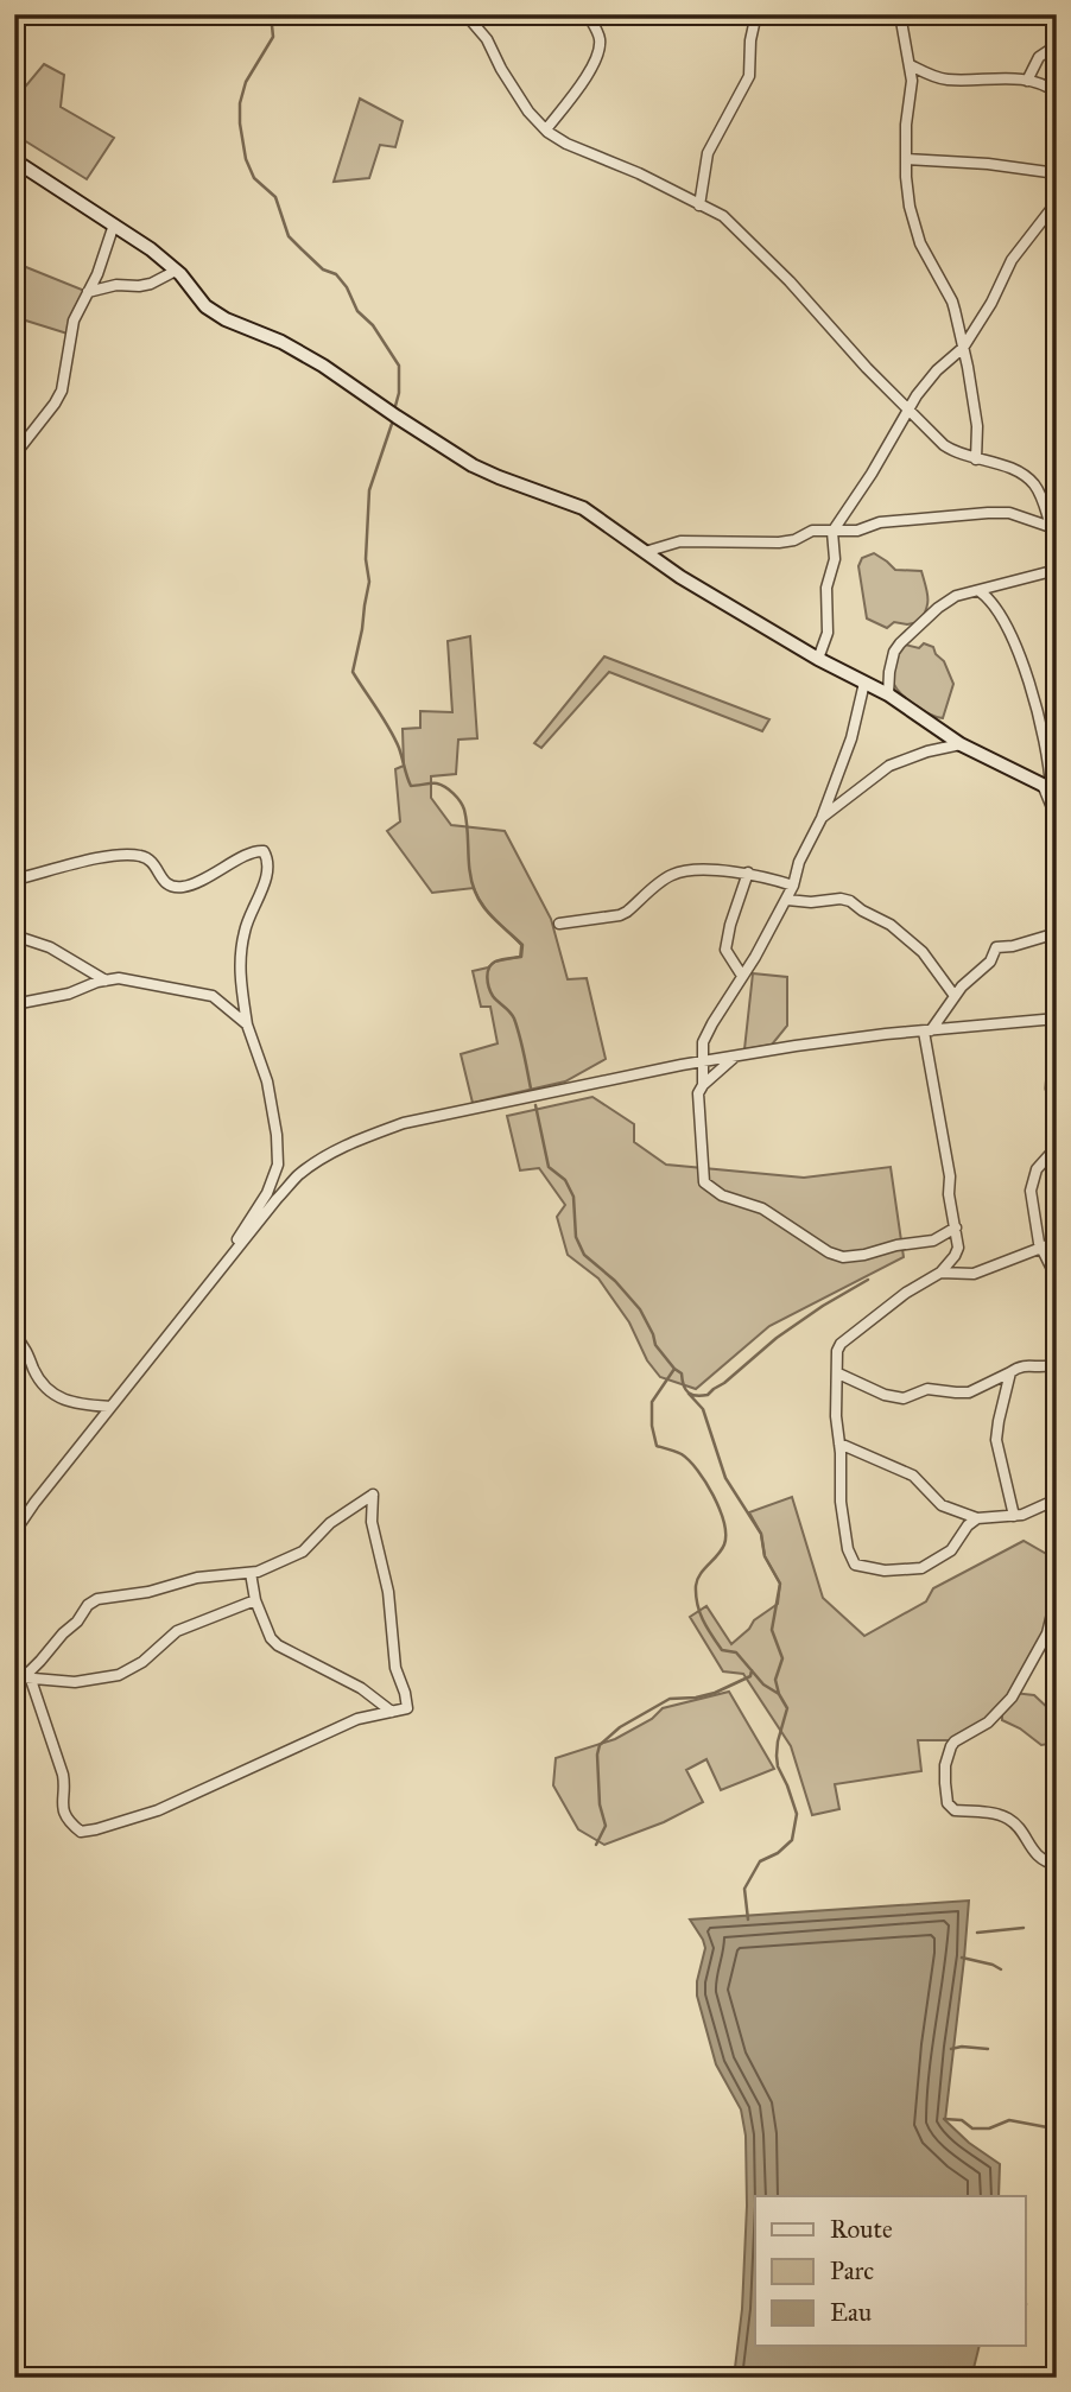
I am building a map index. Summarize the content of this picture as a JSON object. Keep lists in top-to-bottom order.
{
  "legend": ["Route", "Parc", "Eau"]
}
